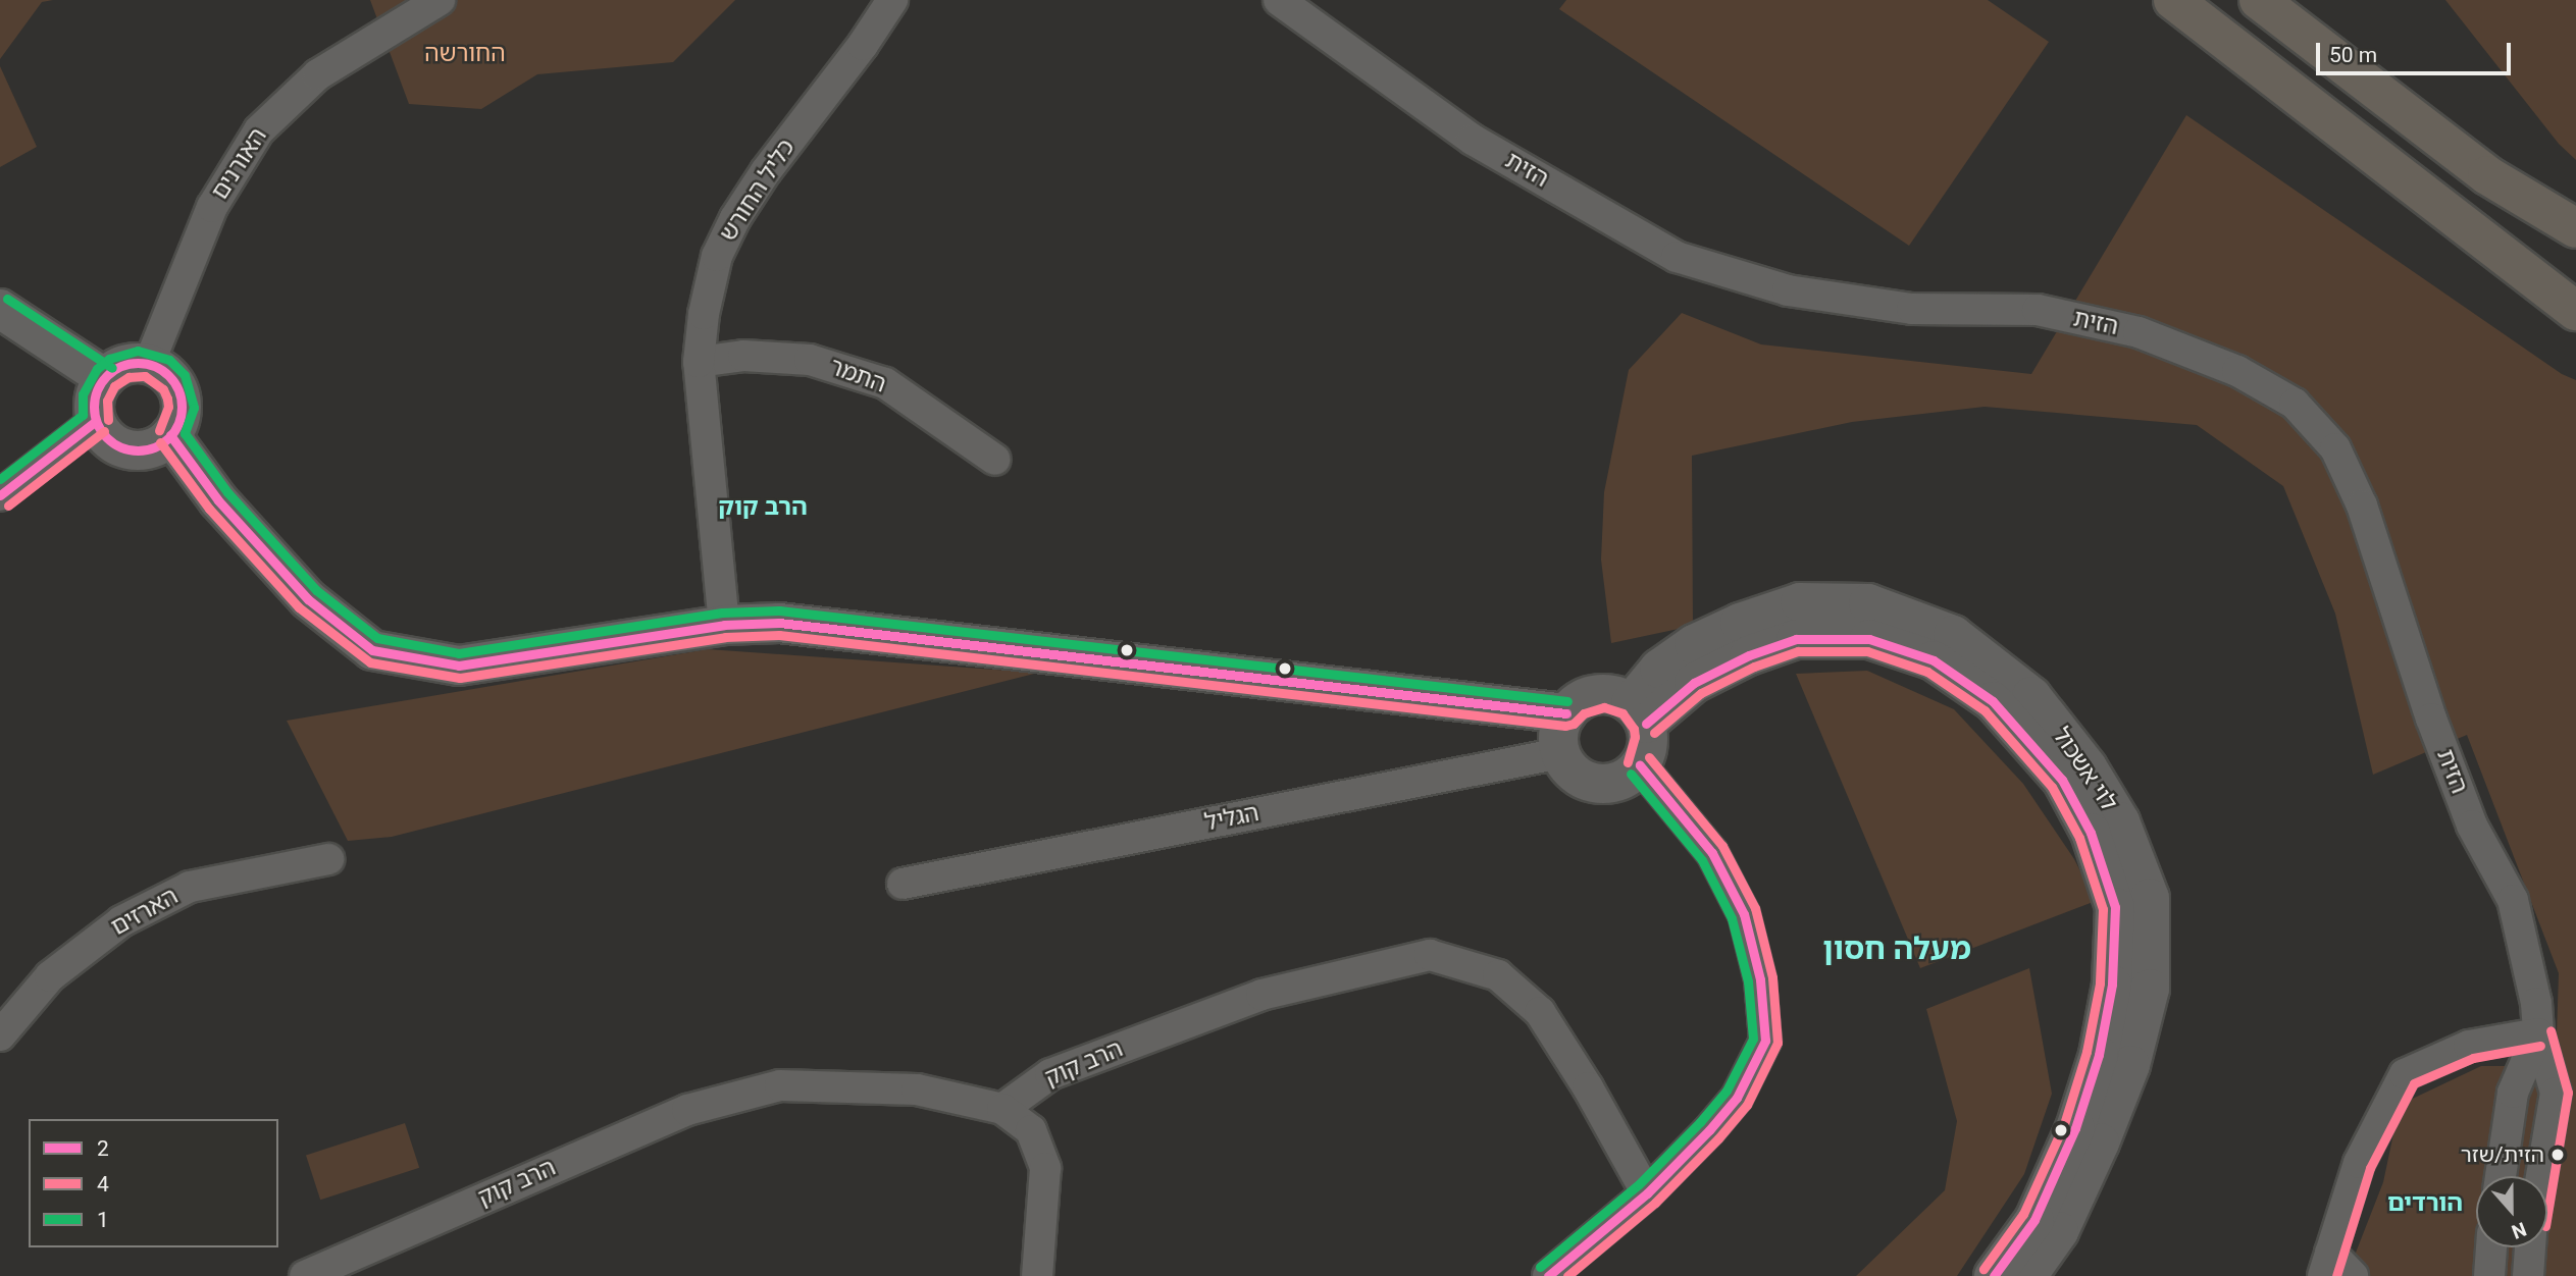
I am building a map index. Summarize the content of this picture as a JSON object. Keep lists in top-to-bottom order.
{
  "streets": {
    "street": [
      "האורנים",
      "הזית",
      "כליל החורש",
      "התמר",
      "לוי אשכול",
      "הגליל",
      "הארזים",
      "הרב קוק"
    ]
  },
  "crossings": [
    ["כליל החורש", "התמר"],
    ["לוי אשכול", "הגליל"]
  ],
  "districts": ["הרב קוק", "מעלה חסון", "הורדים"],
  "parks": ["החורשה"],
  "places": ["הזית/שזר"],
  "lines": ["transit line 1", "transit line 2", "transit line 4"],
  "legend": ["2", "4", "1"],
  "scale_bar": "50 m",
  "north": "bottom"
}
